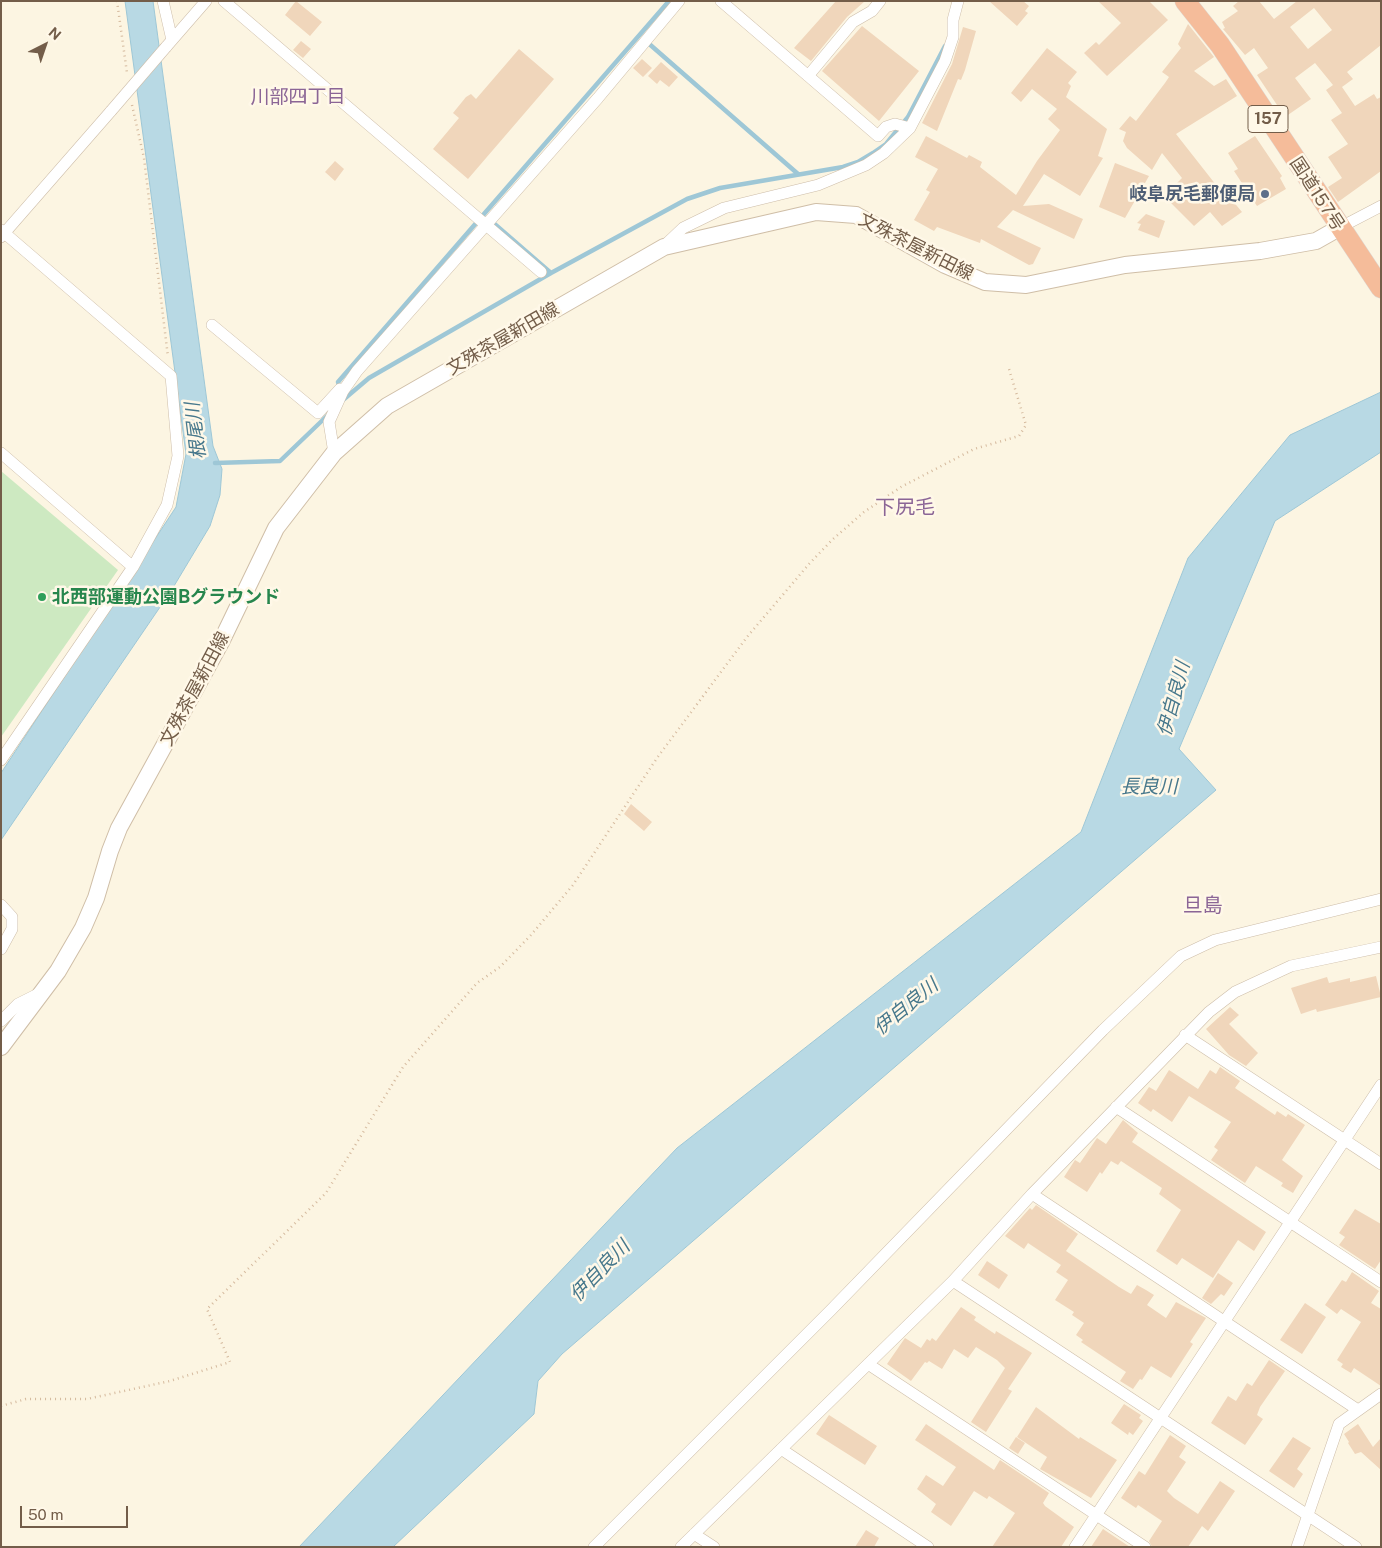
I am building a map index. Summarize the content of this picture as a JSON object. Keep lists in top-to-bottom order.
{
  "streets": {
    "highway": ["157", "国道157号"],
    "main road": ["文殊茶屋新田線"]
  },
  "crossings": [
    ["国道157号", "文殊茶屋新田線"]
  ],
  "districts": ["川部四丁目", "下尻毛", "旦島"],
  "water": ["根尾川", "伊自良川", "長良川"],
  "places": ["岐阜尻毛郵便局", "北西部運動公園Bグラウンド"],
  "scale_bar": "50 m",
  "north": "top right"
}
